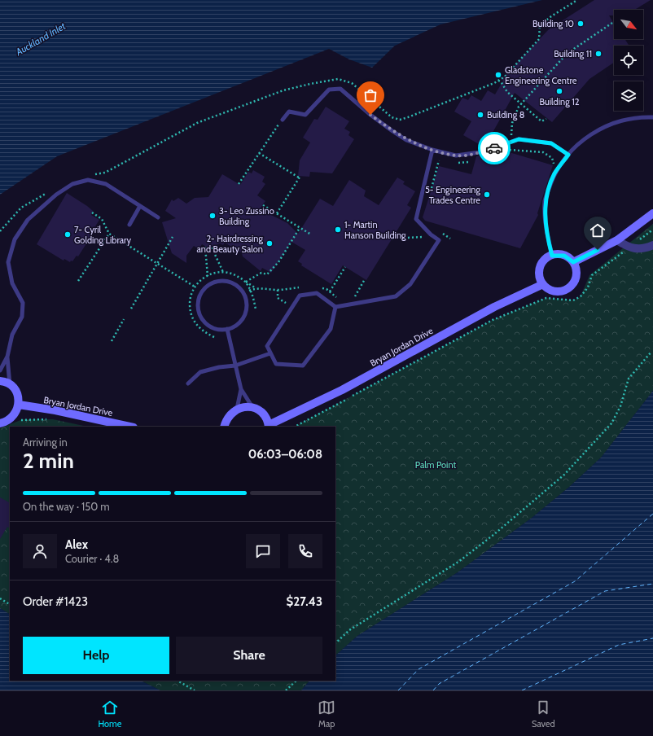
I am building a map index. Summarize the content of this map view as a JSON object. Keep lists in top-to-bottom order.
{
  "streets": {
    "main road": ["Bryan Jordan Drive"]
  },
  "water": ["Auckland Inlet"],
  "parks": ["Palm Point"],
  "places": [
    "Building 10",
    "Building 11",
    "Gladstone Engineering Centre",
    "Building 12",
    "Building 8",
    "5- Engineering Trades Centre",
    "3- Leo Zussino Building",
    "1- Martin Hanson Building",
    "7- Cyril Golding Library",
    "2- Hairdressing and Beauty Salon"
  ],
  "north": "bottom right",
  "page": {
    "heading": ["2 min", "Arriving in", "06:03–06:08"],
    "panel": [
      "Alex",
      "Courier · 4.8",
      "Order #1423",
      "$27.43"
    ],
    "bar": "On the way · 150 m",
    "buttons": ["Help", "Share"],
    "tabs": ["Home", "Map", "Saved"]
  }
}
